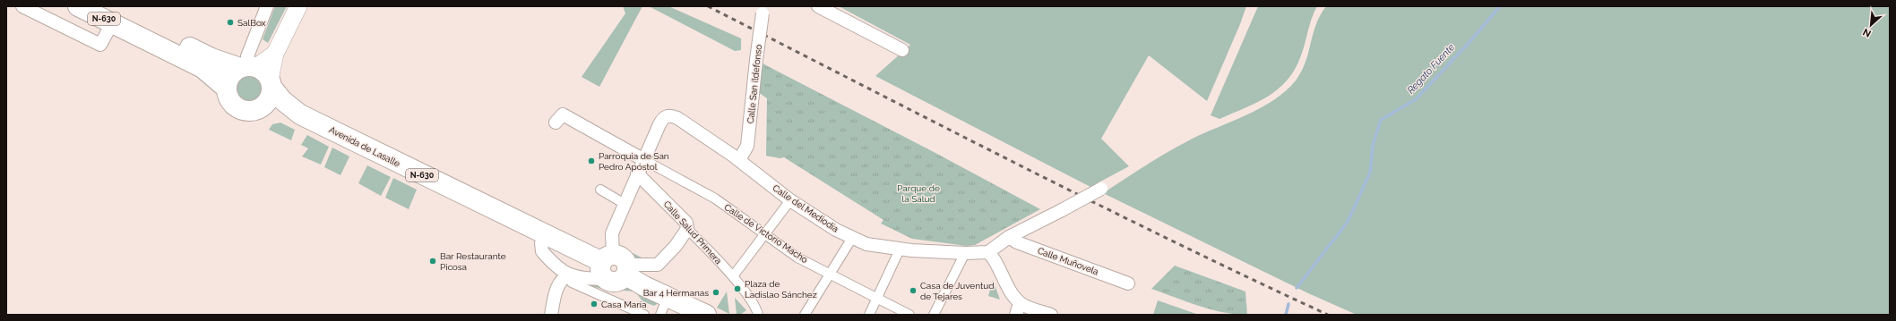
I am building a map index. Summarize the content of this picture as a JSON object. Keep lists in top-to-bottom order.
{
  "streets": {
    "highway": ["N-630", "Avenida de Lasalle"],
    "street": [
      "Calle San Ildefonso",
      "Calle del Mediodía",
      "Calle Salud Primera",
      "Calle de Victorio Macho",
      "Calle Muñovela"
    ]
  },
  "crossings": [
    ["N-630", "Avenida de Lasalle"],
    ["Calle San Ildefonso", "Calle del Mediodía"],
    ["Calle del Mediodía", "Calle de Victorio Macho"]
  ],
  "water": ["Regato Fuente"],
  "parks": ["Parque de la Salud"],
  "places": [
    "SalBox",
    "Parroquia de San Pedro Apóstol",
    "Bar Restaurante Picosa",
    "Plaza de Ladislao Sánchez",
    "Casa de Juventud de Tejares",
    "Bar 4 Hermanas",
    "Casa María"
  ],
  "north": "bottom left"
}
